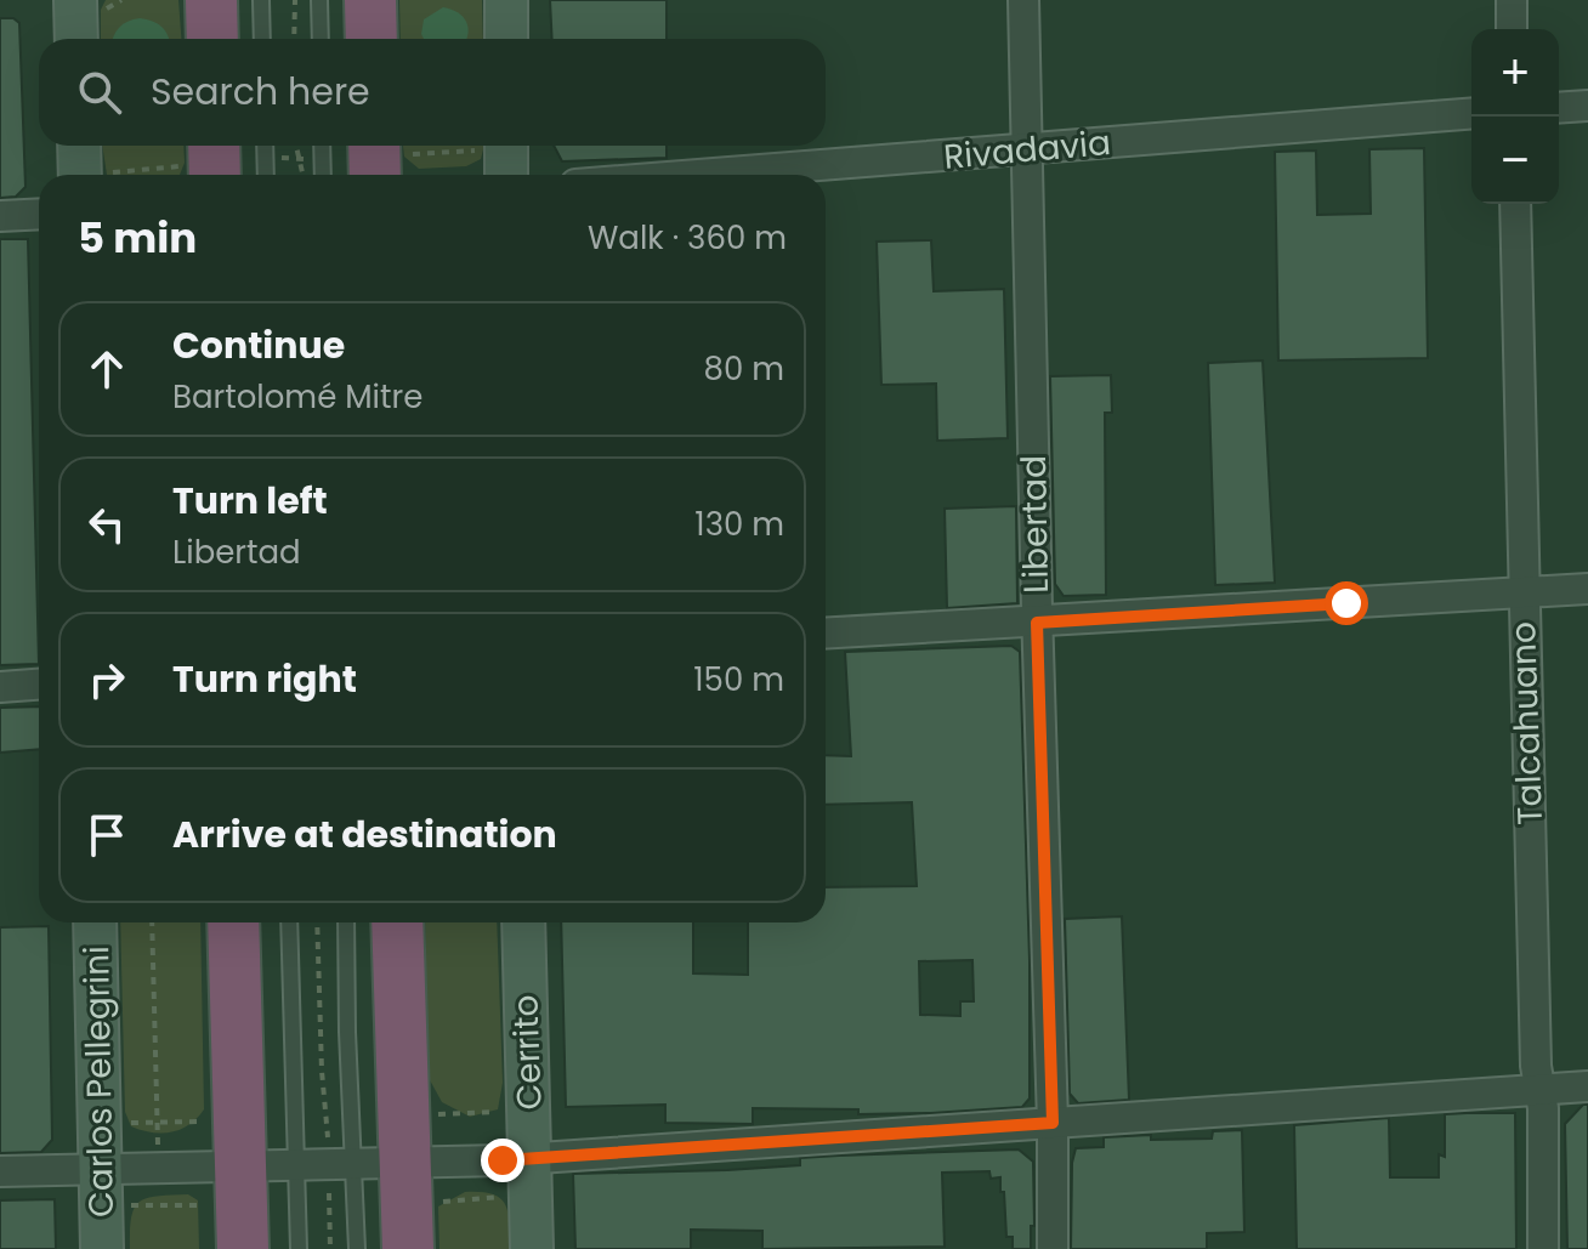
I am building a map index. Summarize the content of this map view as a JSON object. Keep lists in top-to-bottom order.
{
  "streets": {
    "street": [
      "Rivadavia",
      "Libertad",
      "Talcahuano",
      "Cerrito",
      "Carlos Pellegrini"
    ]
  },
  "crossings": [
    ["Rivadavia", "Libertad"]
  ],
  "page": {
    "map_buttons": ["+", "−"],
    "search": "Search here",
    "heading": ["5 min", "Walk · 360 m"],
    "list": [
      ["Continue", "Bartolomé Mitre", "80 m"],
      ["Turn left", "Libertad", "130 m"],
      ["Turn right", "150 m"],
      "Arrive at destination"
    ]
  }
}
